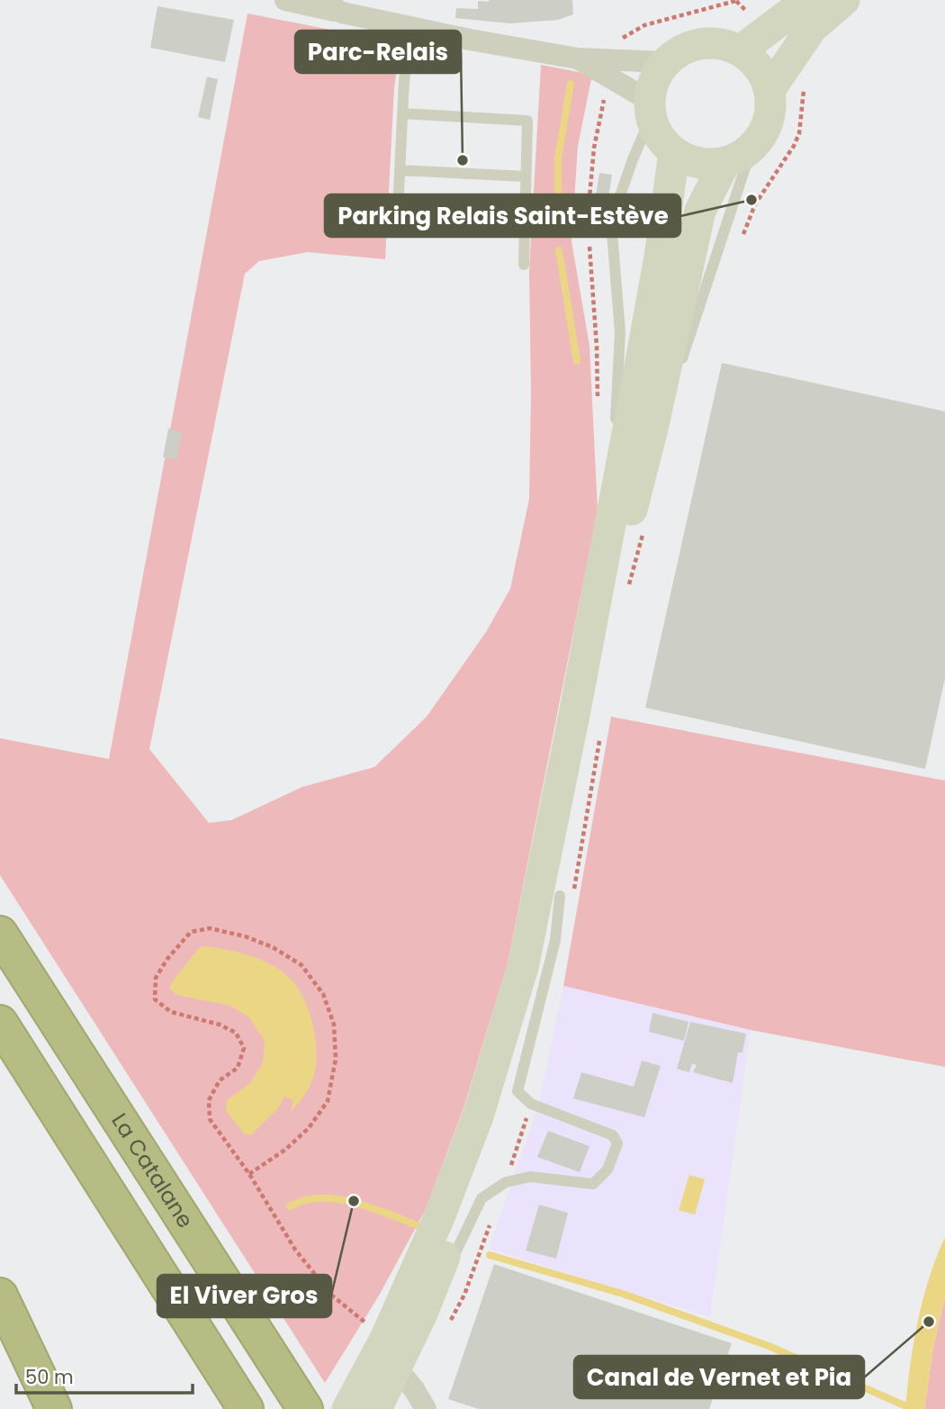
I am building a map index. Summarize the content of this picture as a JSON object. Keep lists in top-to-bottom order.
{
  "streets": {
    "highway": ["La Catalane"]
  },
  "places": [
    "Parc-Relais",
    "Parking Relais Saint-Estève",
    "El Viver Gros",
    "Canal de Vernet et Pia"
  ],
  "scale_bar": "50 m"
}
